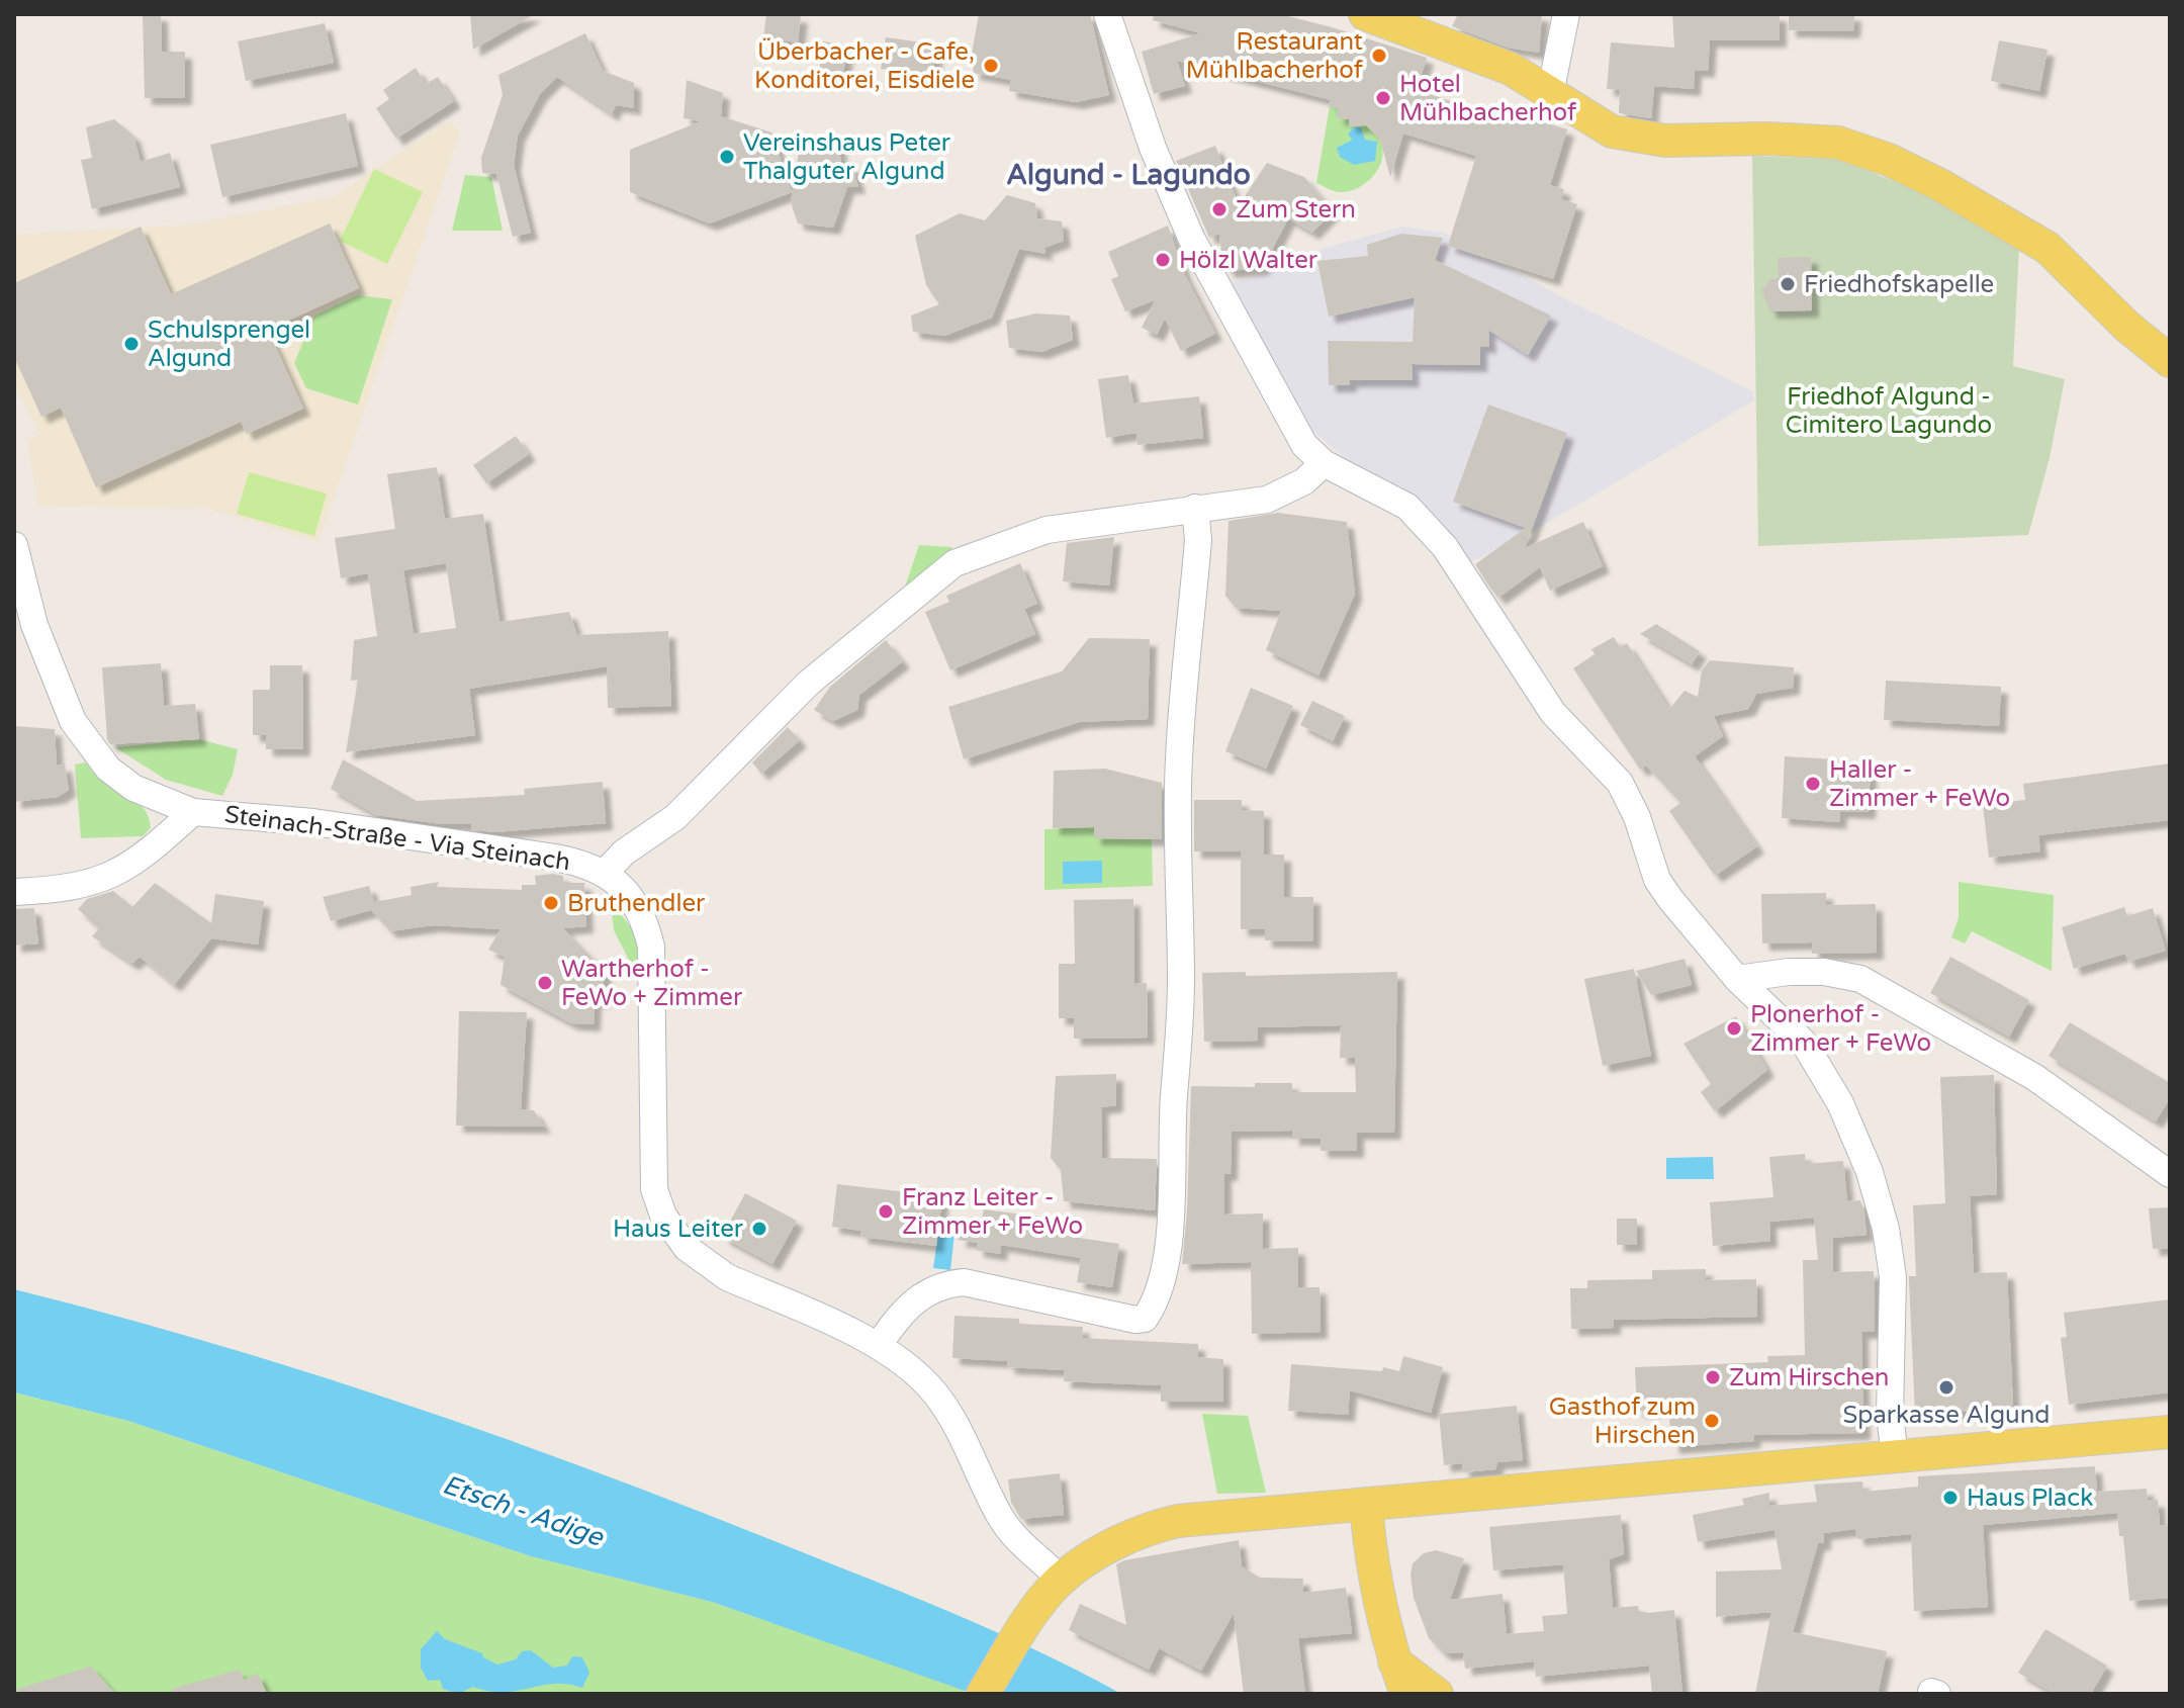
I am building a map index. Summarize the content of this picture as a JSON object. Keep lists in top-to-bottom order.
{
  "streets": {
    "street": ["Steinach-Straße - Via Steinach"]
  },
  "districts": ["Algund - Lagundo"],
  "water": ["Etsch - Adige"],
  "parks": ["Friedhof Algund - Cimitero Lagundo"],
  "places": [
    "Restaurant Mühlbacherhof",
    "Überbacher - Cafe, Konditorei, Eisdiele",
    "Hotel Mühlbacherhof",
    "Vereinshaus Peter Thalguter Algund",
    "Zum Stern",
    "Hölzl Walter",
    "Friedhofskapelle",
    "Schulsprengel Algund",
    "Haller - Zimmer + FeWo",
    "Bruthendler",
    "Wartherhof - FeWo + Zimmer",
    "Plonerhof - Zimmer + FeWo",
    "Franz Leiter - Zimmer + FeWo",
    "Haus Leiter",
    "Zum Hirschen",
    "Sparkasse Algund",
    "Gasthof zum Hirschen",
    "Haus Plack"
  ]
}
